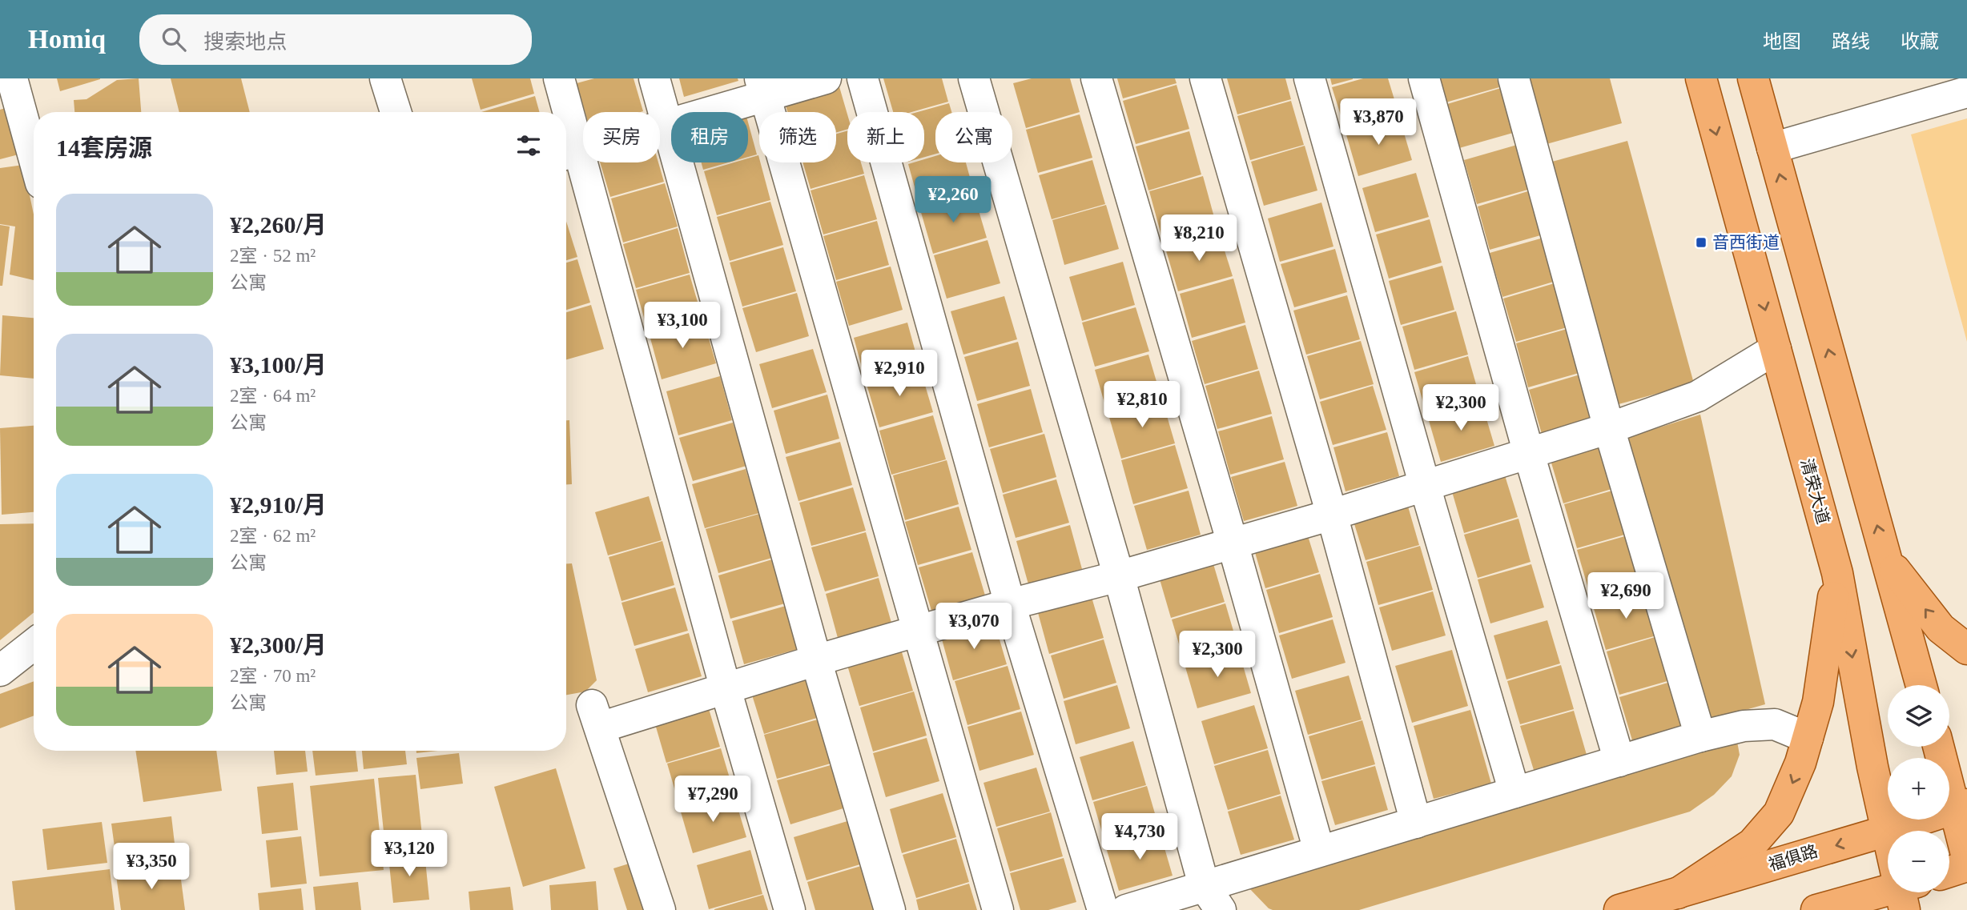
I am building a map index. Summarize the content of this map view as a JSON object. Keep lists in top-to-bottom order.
{
  "streets": {
    "main road": ["清荣大道", "福俱路"]
  },
  "crossings": [
    ["清荣大道", "福俱路"]
  ],
  "places": {
    "transit": ["音西街道"]
  },
  "page": {
    "header": "Homiq",
    "search": "搜索地点",
    "nav": ["地图", "路线", "收藏"],
    "price": [
      "¥3,870",
      "¥2,260",
      "¥8,210",
      "¥3,100",
      "¥2,910",
      "¥2,810",
      "¥2,300",
      "¥2,690",
      "¥3,070",
      "¥2,300",
      "¥7,290",
      "¥4,730",
      "¥3,120",
      "¥3,350"
    ],
    "chip": [
      "买房",
      "租房",
      "筛选",
      "新上",
      "公寓"
    ],
    "heading": "14套房源",
    "list": [
      {
        "name": "¥2,260/月",
        "note": "2室 · 52 m² · 公寓"
      },
      {
        "name": "¥3,100/月",
        "note": "2室 · 64 m² · 公寓"
      },
      {
        "name": "¥2,910/月",
        "note": "2室 · 62 m² · 公寓"
      },
      {
        "name": "¥2,300/月",
        "note": "2室 · 70 m² · 公寓"
      }
    ],
    "map_buttons": ["+", "−"]
  }
}
